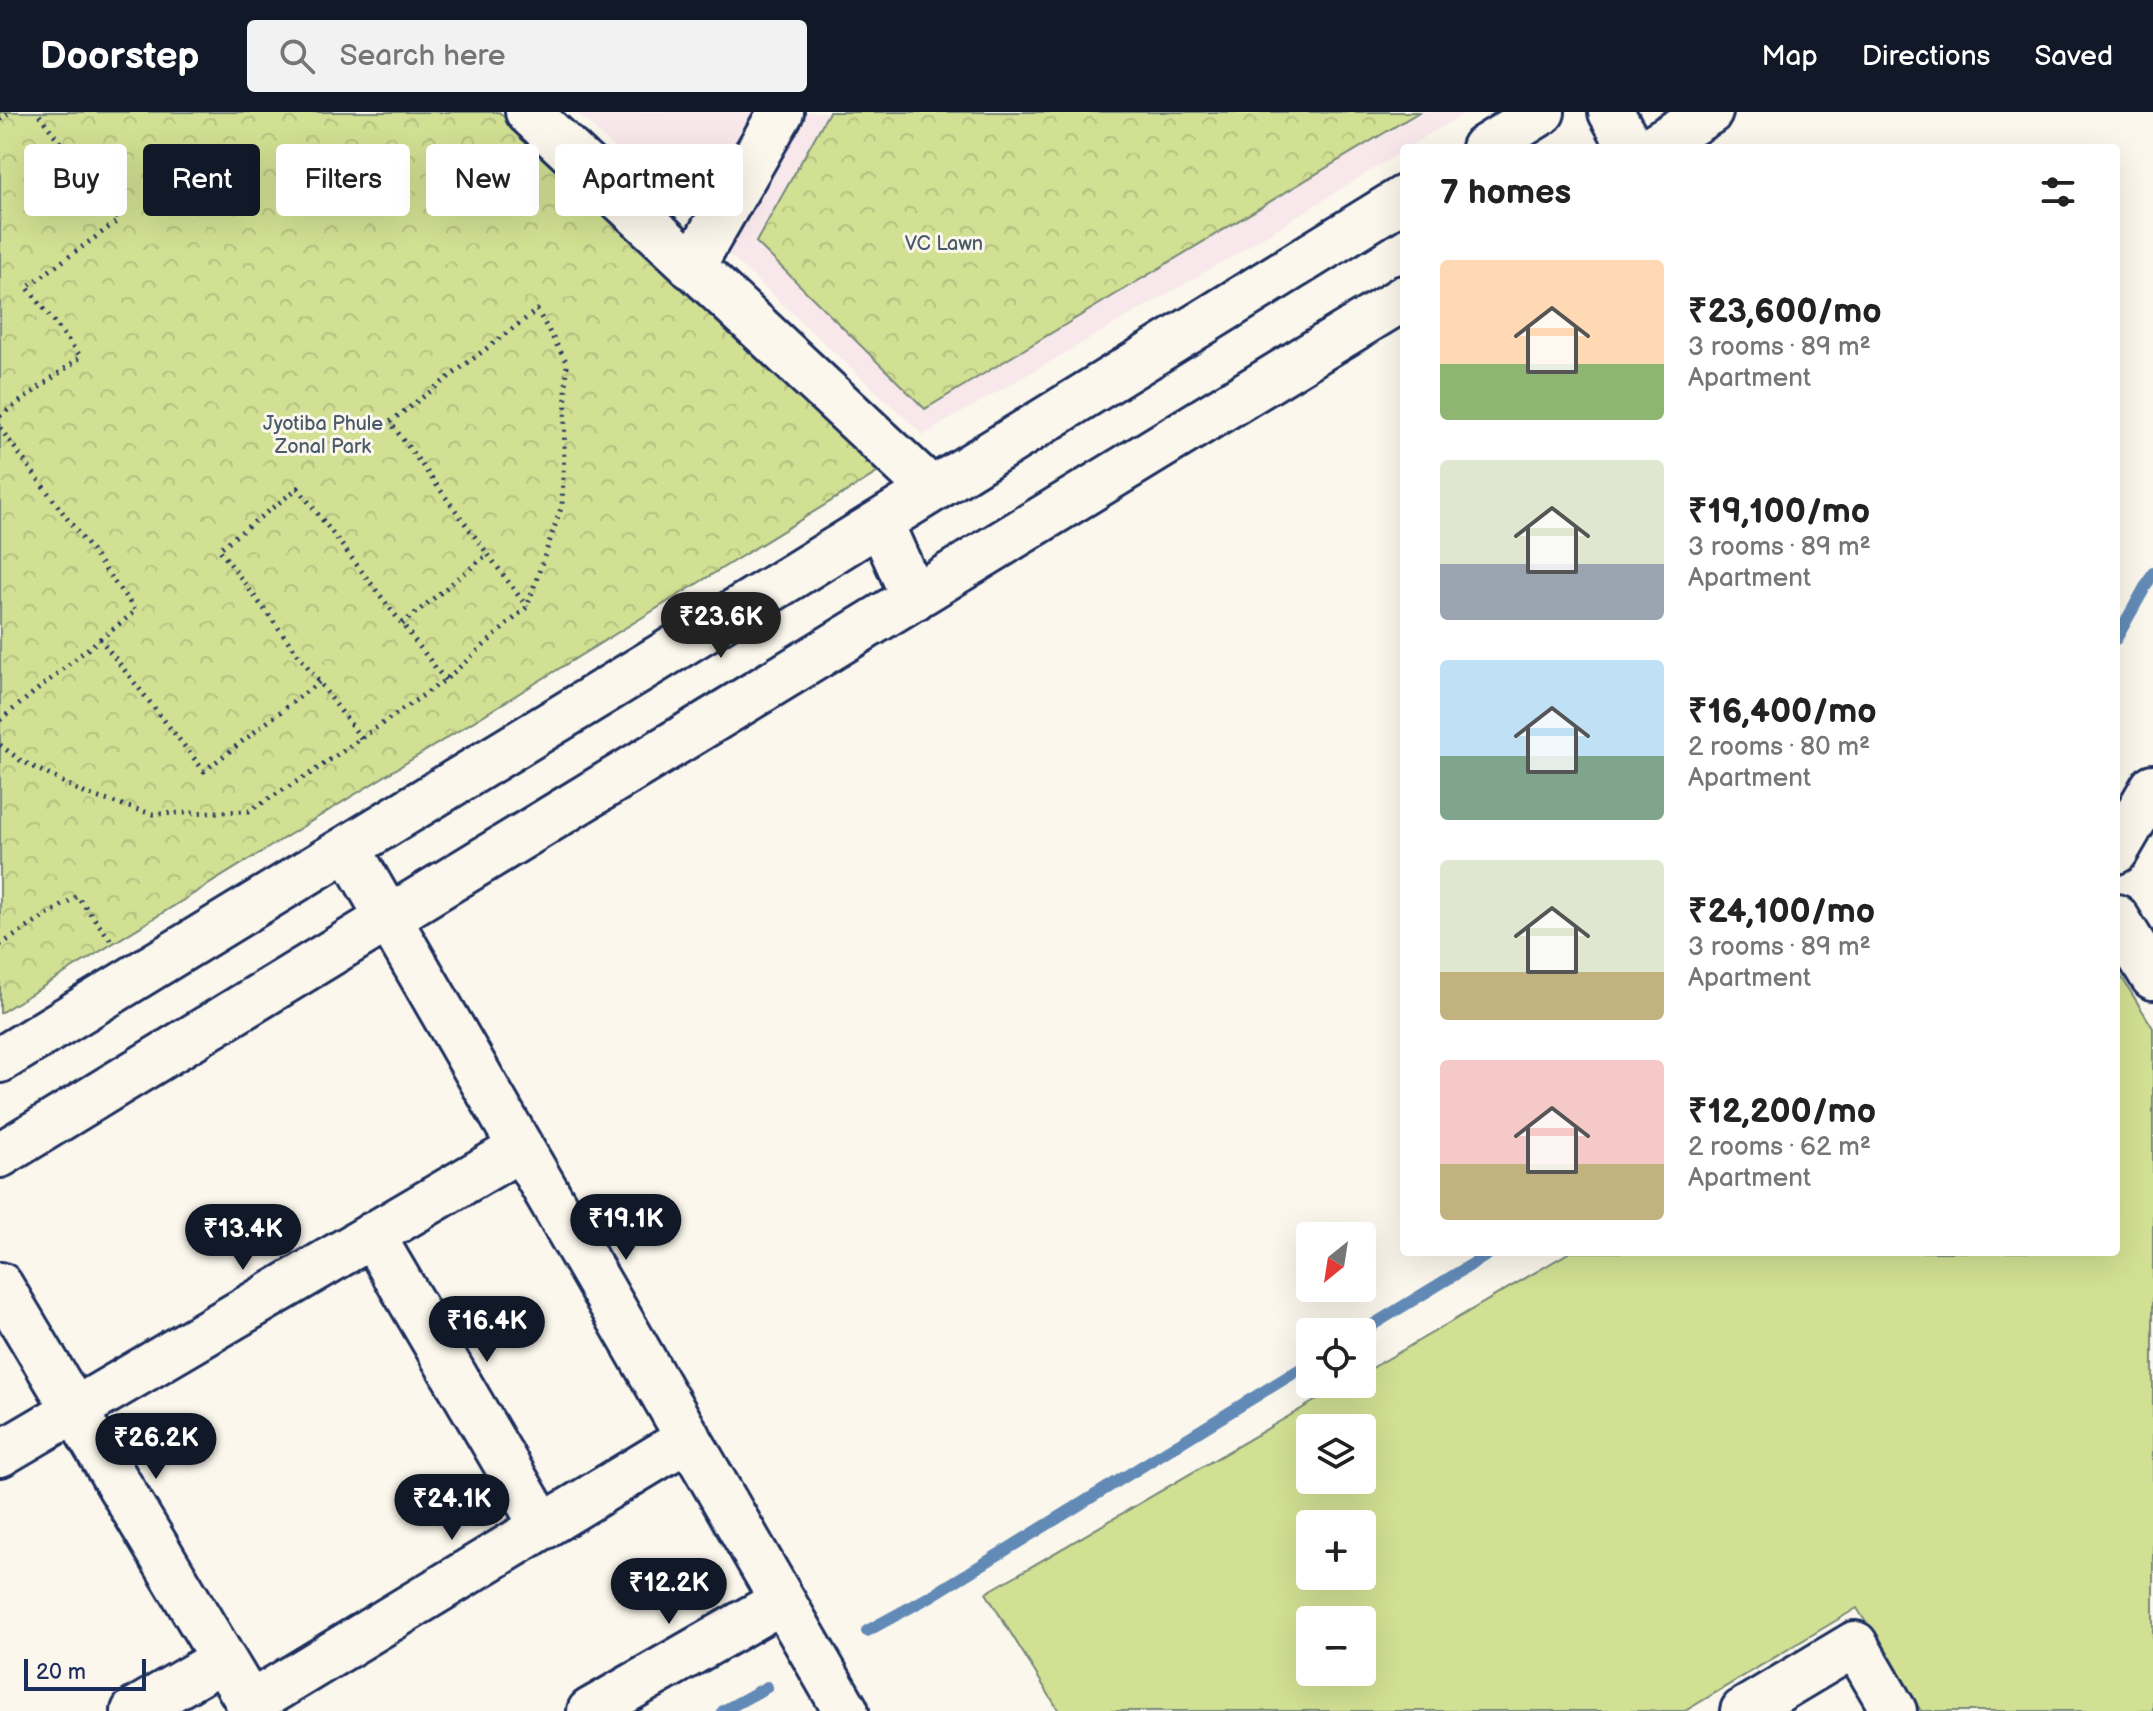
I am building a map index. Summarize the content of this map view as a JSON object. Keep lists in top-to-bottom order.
{
  "parks": ["VC Lawn", "Jyotiba Phule Zonal Park"],
  "scale_bar": "20 m",
  "north": "bottom left",
  "page": {
    "header": "Doorstep",
    "search": "Search here",
    "nav": ["Map", "Directions", "Saved"],
    "chip": [
      "Buy",
      "Rent",
      "Filters",
      "New",
      "Apartment"
    ],
    "heading": "7 homes",
    "list": [
      {
        "name": "₹23,600/mo",
        "note": "3 rooms · 89 m² · Apartment"
      },
      {
        "name": "₹19,100/mo",
        "note": "3 rooms · 89 m² · Apartment"
      },
      {
        "name": "₹16,400/mo",
        "note": "2 rooms · 80 m² · Apartment"
      },
      {
        "name": "₹24,100/mo",
        "note": "3 rooms · 89 m² · Apartment"
      },
      {
        "name": "₹12,200/mo",
        "note": "2 rooms · 62 m² · Apartment"
      }
    ],
    "price": [
      "₹23.6K",
      "₹19.1K",
      "₹13.4K",
      "₹16.4K",
      "₹26.2K",
      "₹24.1K",
      "₹12.2K"
    ],
    "map_buttons": ["+", "−"],
    "scale": "20 m"
  }
}
